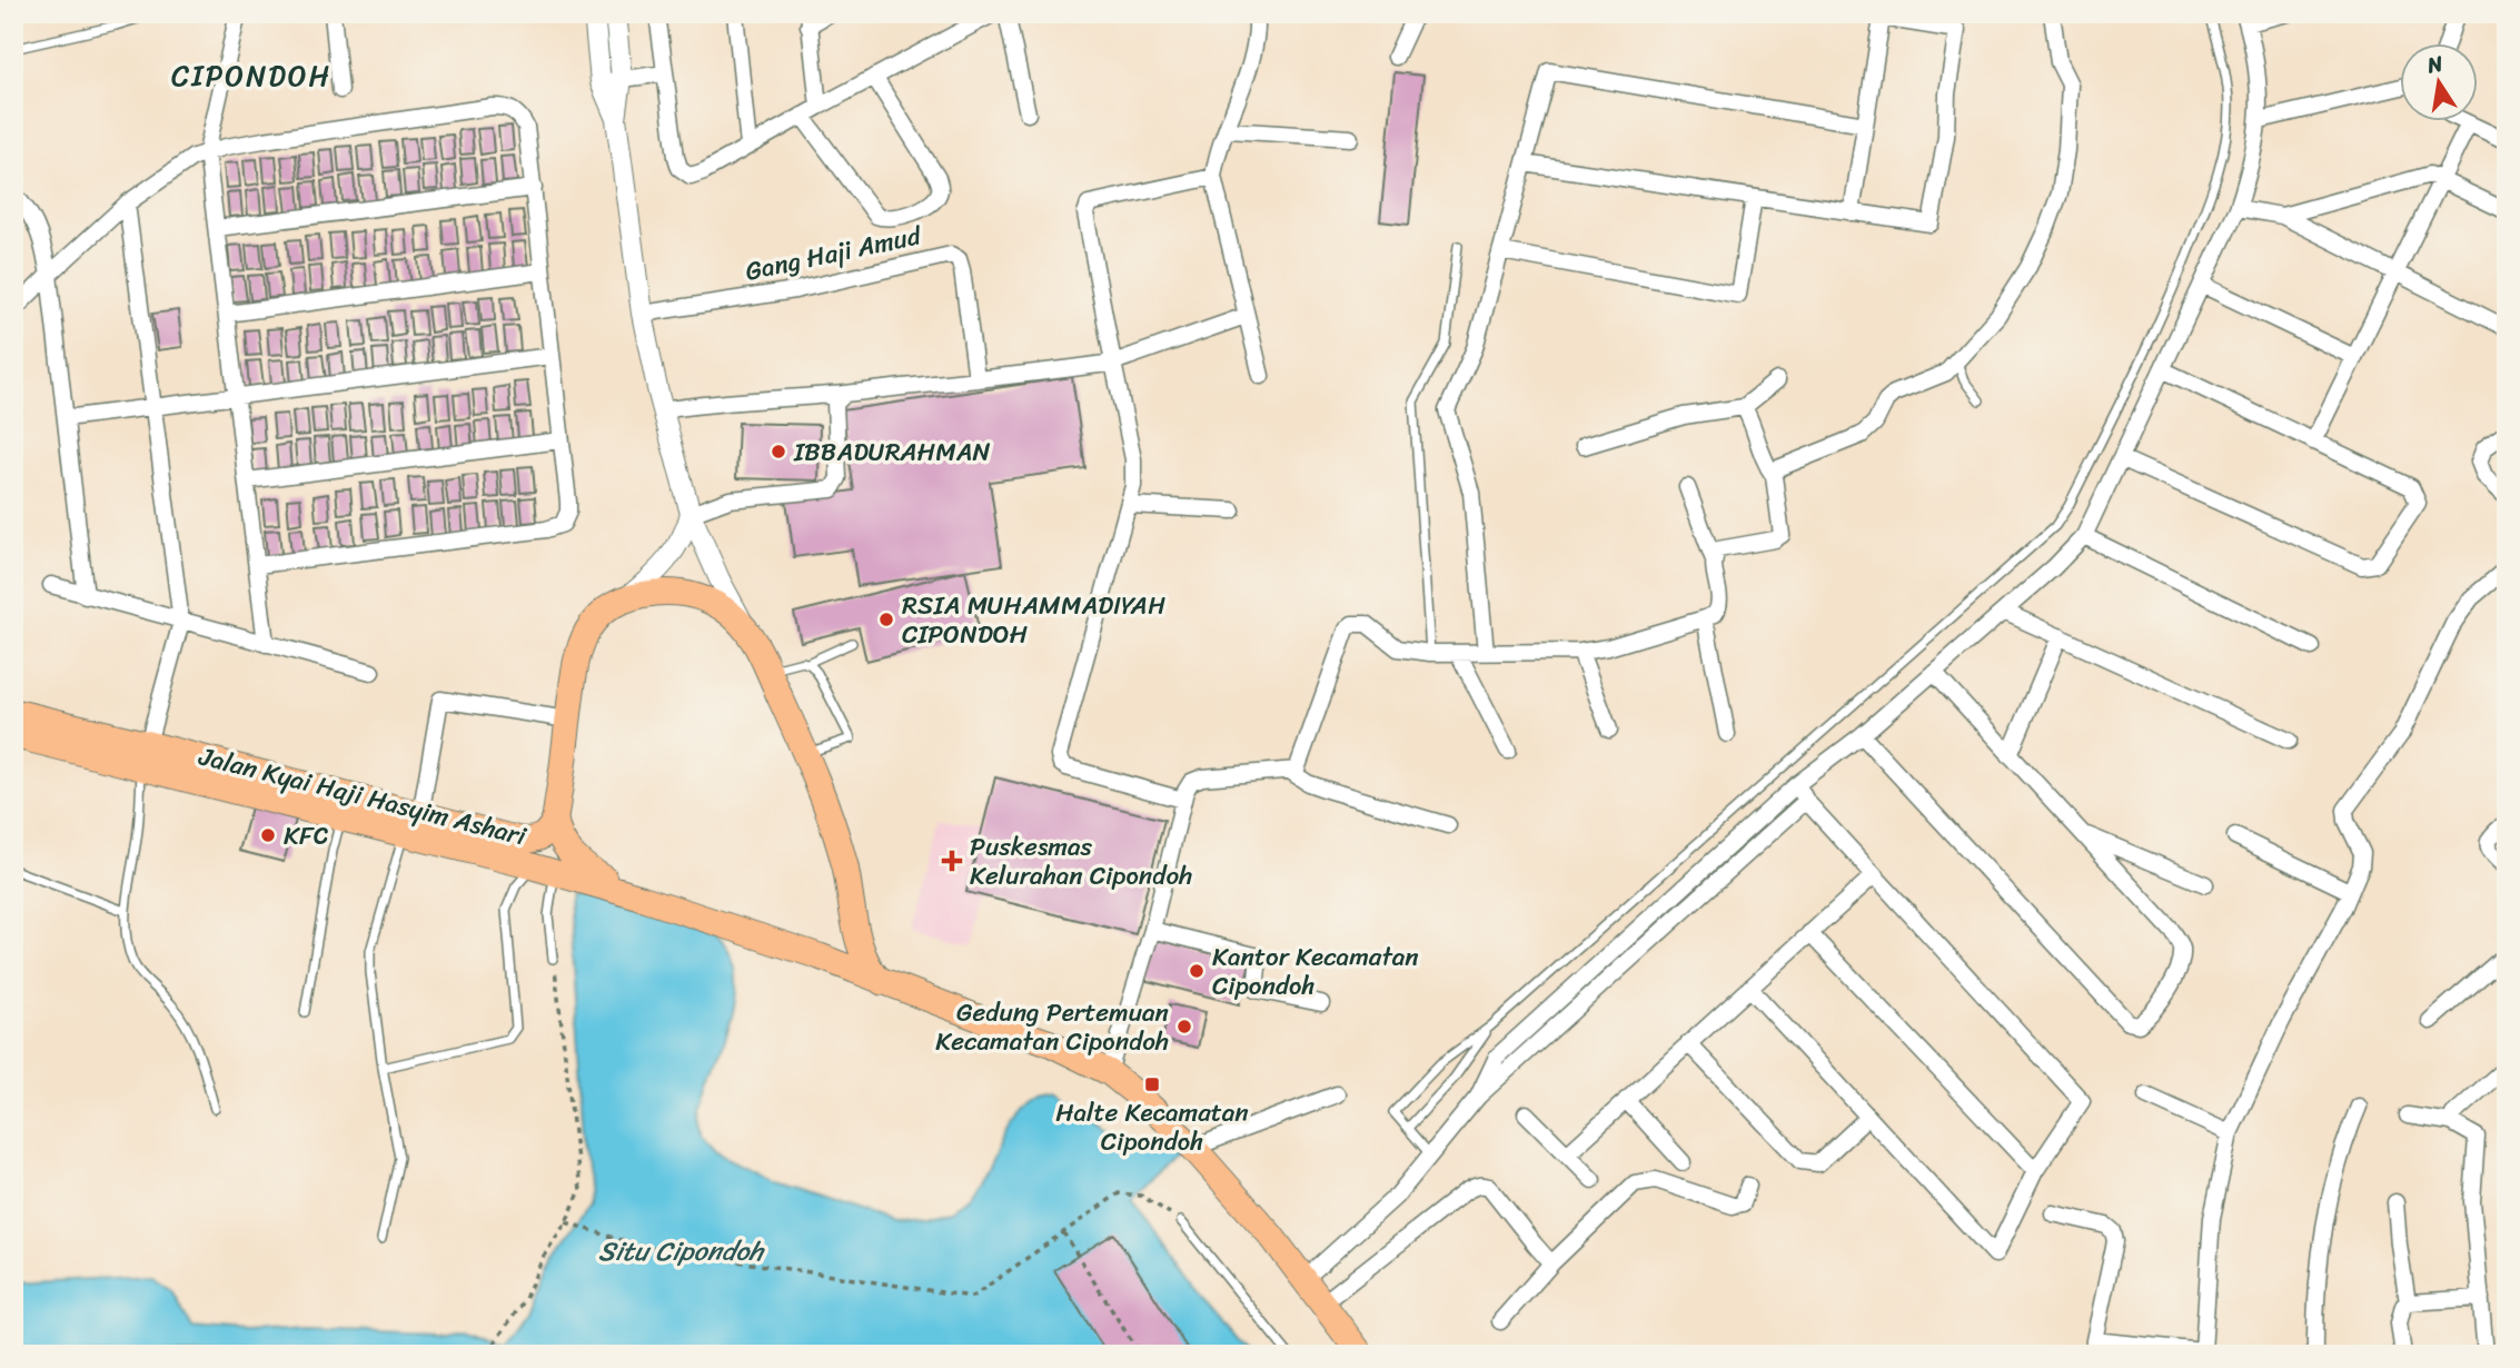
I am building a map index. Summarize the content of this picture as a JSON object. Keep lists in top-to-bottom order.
{
  "streets": {
    "main road": ["Jalan Kyai Haji Hasyim Ashari"],
    "street": ["Gang Haji Amud"]
  },
  "districts": ["CIPONDOH"],
  "water": ["Situ Cipondoh"],
  "places": {
    "other": [
      "IBBADURAHMAN",
      "RSIA MUHAMMADIYAH CIPONDOH",
      "KFC",
      "Kantor Kecamatan Cipondoh",
      "Gedung Pertemuan Kecamatan Cipondoh"
    ],
    "health": ["Puskesmas Kelurahan Cipondoh"],
    "transit": ["Halte Kecamatan Cipondoh"]
  },
  "north": "top"
}
